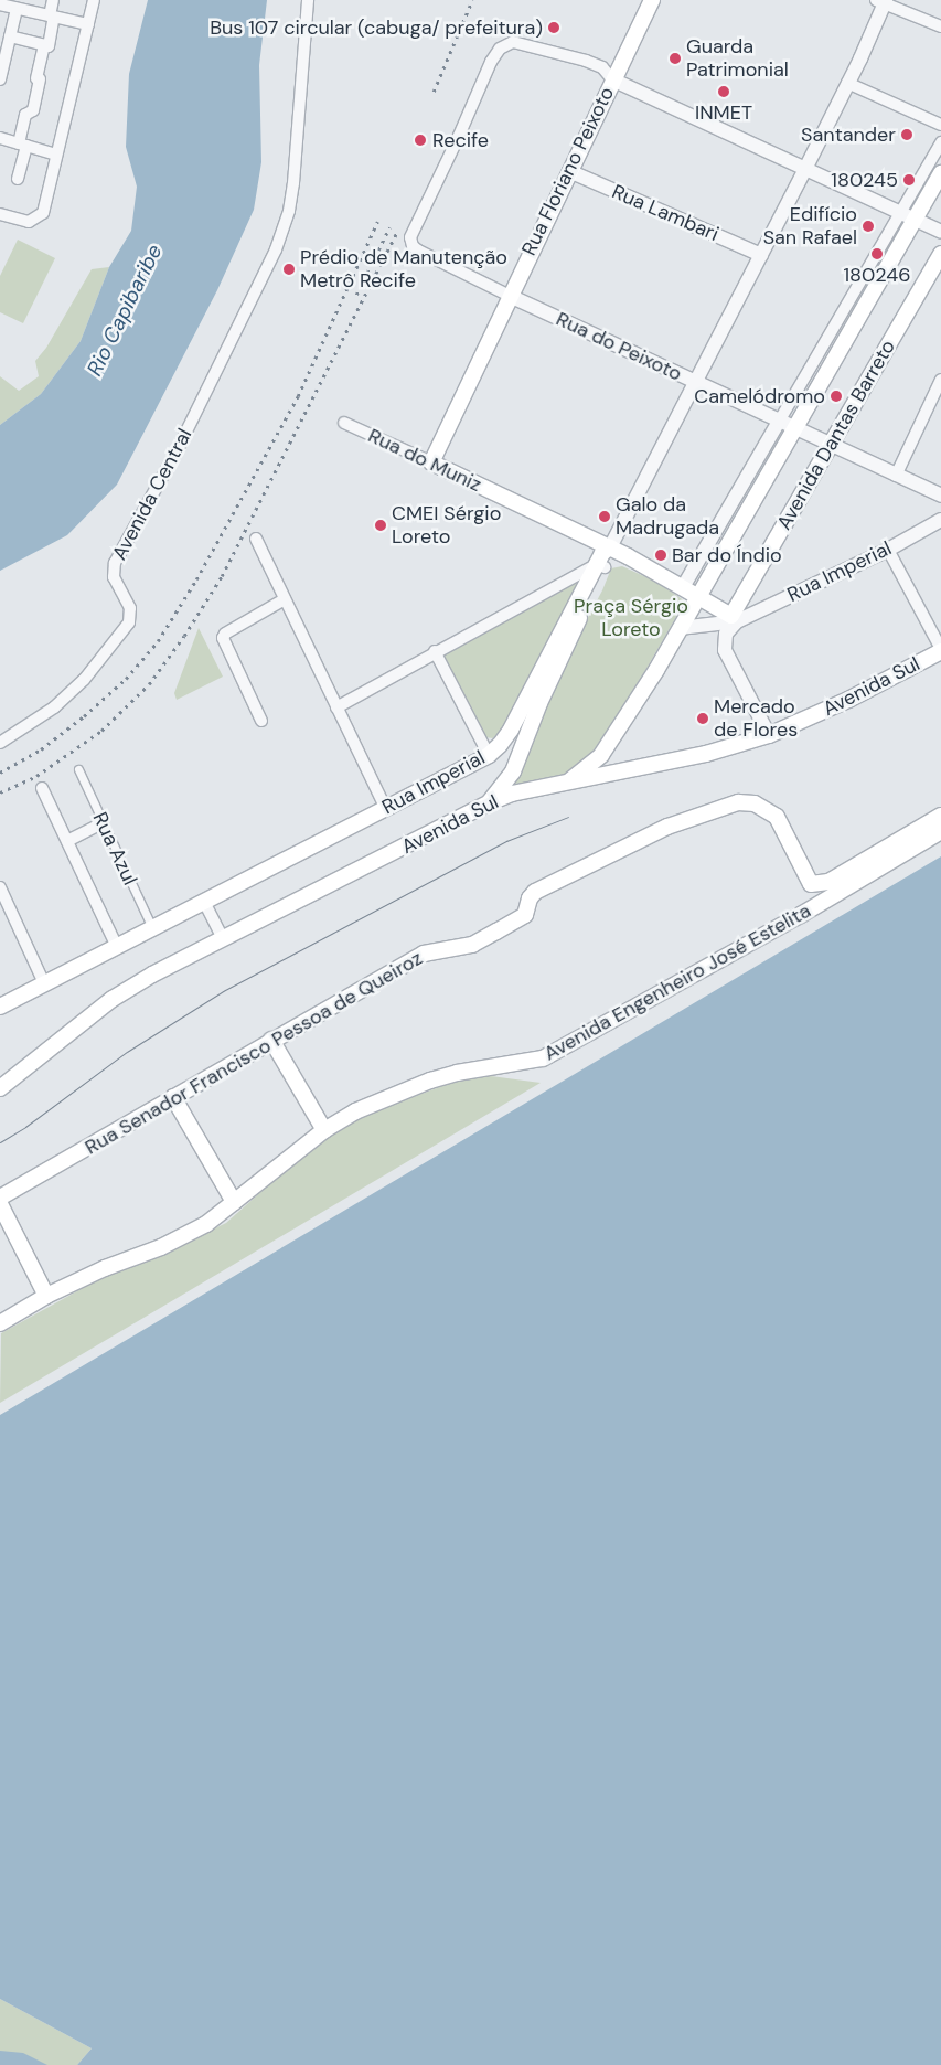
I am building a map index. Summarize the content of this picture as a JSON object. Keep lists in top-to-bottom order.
{
  "streets": {
    "main road": [
      "Rua Floriano Peixoto",
      "Avenida Dantas Barreto",
      "Rua do Muniz",
      "Rua Imperial",
      "Avenida Sul",
      "Avenida Engenheiro José Estelita",
      "Rua Senador Francisco Pessoa de Queiroz"
    ],
    "street": [
      "Rua Lambari",
      "Rua do Peixoto",
      "Avenida Central",
      "Rua Azul"
    ]
  },
  "crossings": [
    ["Rua Floriano Peixoto", "Rua Lambari"],
    ["Rua Floriano Peixoto", "Rua do Peixoto"],
    ["Rua Floriano Peixoto", "Rua do Muniz"],
    ["Rua do Peixoto", "Avenida Dantas Barreto"],
    ["Avenida Dantas Barreto", "Rua Imperial"],
    ["Avenida Dantas Barreto", "Avenida Sul"],
    ["Rua do Muniz", "Rua Imperial"],
    ["Rua Imperial", "Avenida Sul"],
    ["Rua Imperial", "Rua Azul"]
  ],
  "water": ["Rio Capibaribe"],
  "parks": ["Praça Sérgio Loreto"],
  "places": [
    "Bus 107 circular (cabuga/ prefeitura)",
    "Guarda Patrimonial",
    "INMET",
    "Santander",
    "Recife",
    "180245",
    "Edifício San Rafael",
    "180246",
    "Prédio de Manutenção Metrô Recife",
    "Camelódromo",
    "Galo da Madrugada",
    "CMEI Sérgio Loreto",
    "Bar do Índio",
    "Mercado de Flores"
  ]
}
